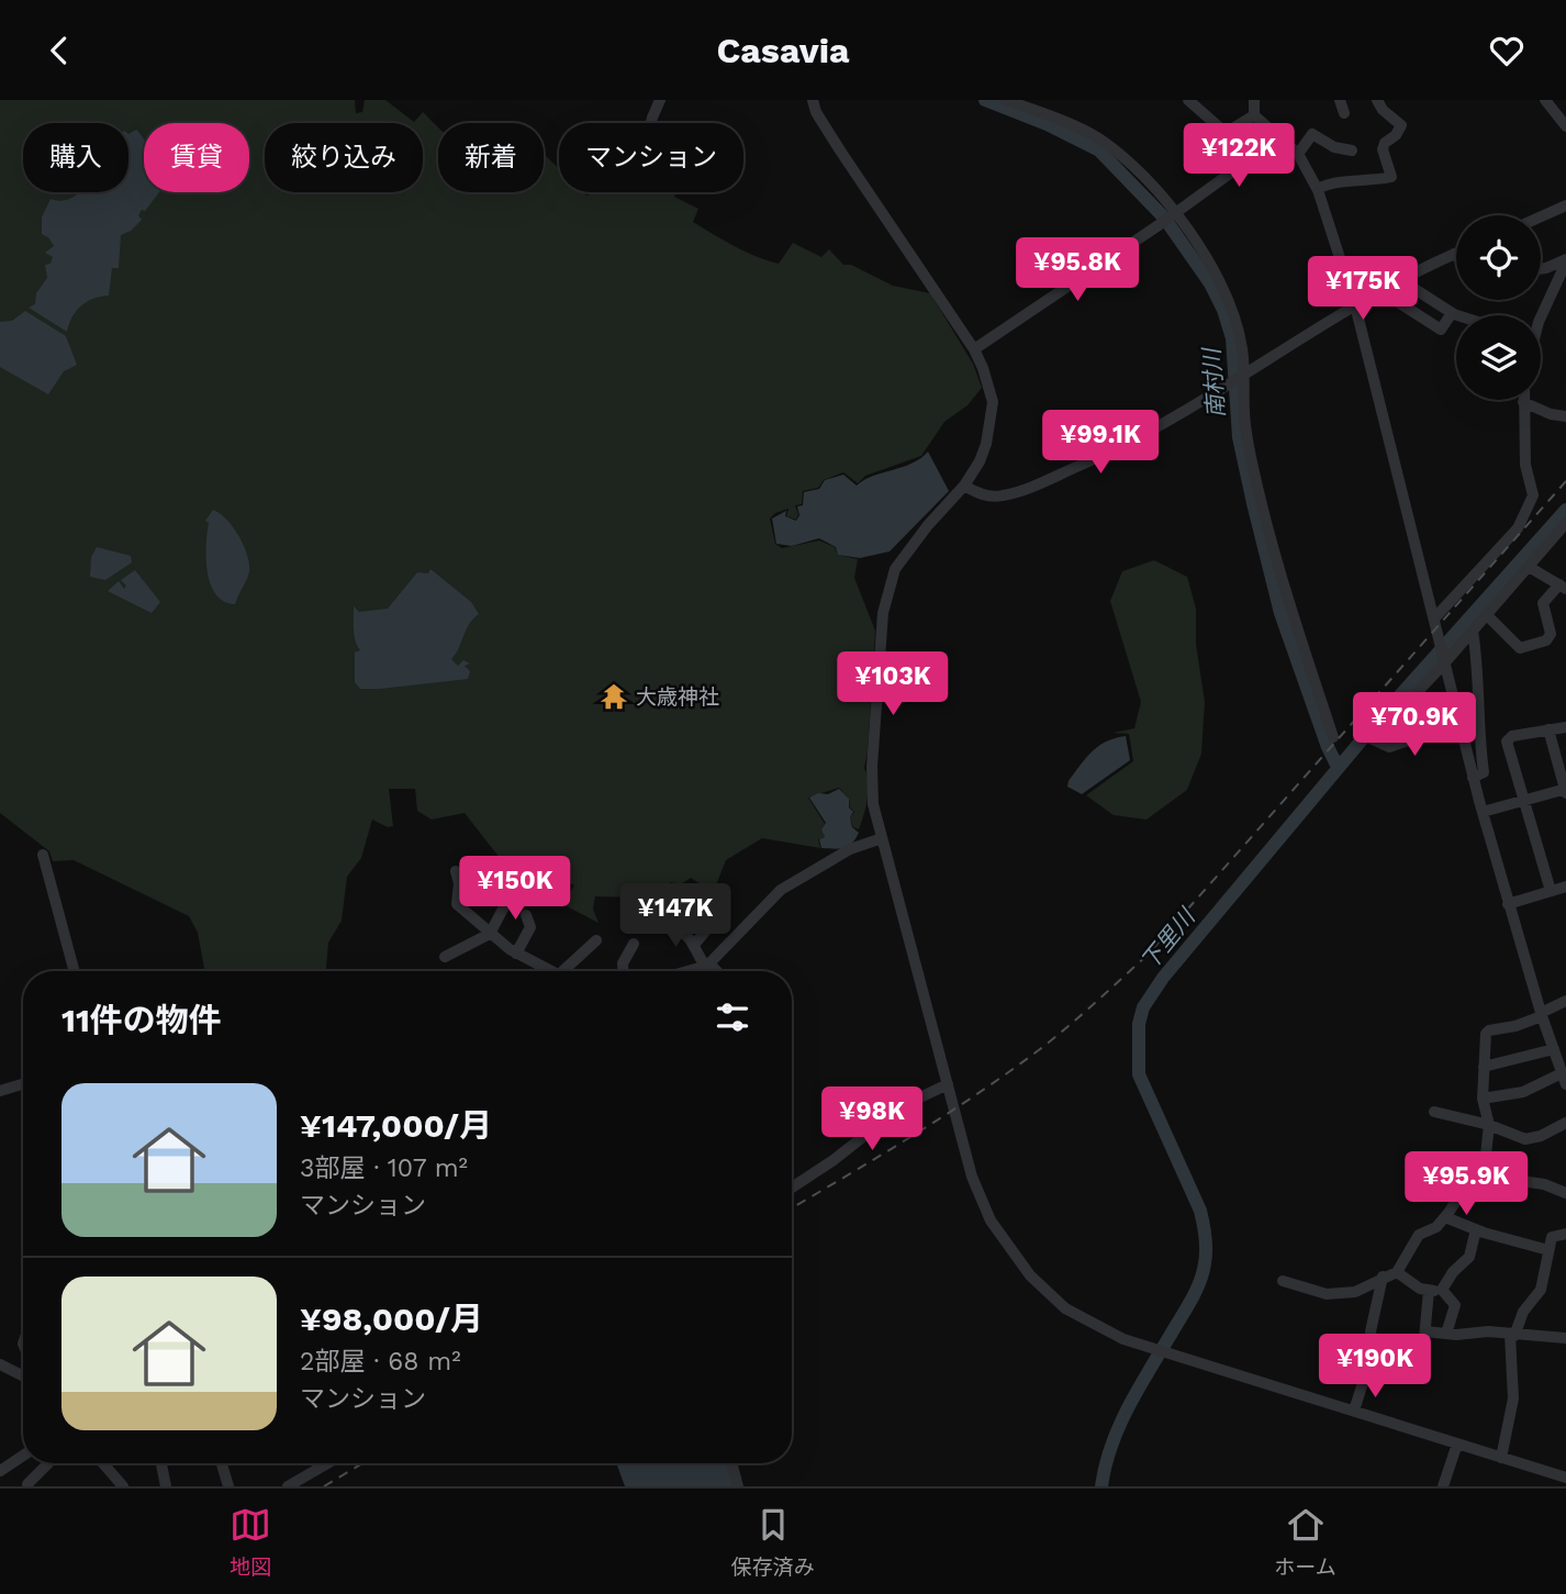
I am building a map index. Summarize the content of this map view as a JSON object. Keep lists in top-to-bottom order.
{
  "water": ["南村川", "下里川"],
  "places": {
    "temple": ["大歳神社"]
  },
  "page": {
    "header": "Casavia",
    "price": [
      "¥122K",
      "¥95.8K",
      "¥175K",
      "¥99.1K",
      "¥103K",
      "¥70.9K",
      "¥150K",
      "¥147K",
      "¥98K",
      "¥95.9K",
      "¥190K"
    ],
    "chip": [
      "購入",
      "賃貸",
      "絞り込み",
      "新着",
      "マンション"
    ],
    "heading": "11件の物件",
    "list": [
      {
        "name": "¥147,000/月",
        "note": "3部屋 · 107 m² · マンション"
      },
      {
        "name": "¥98,000/月",
        "note": "2部屋 · 68 m² · マンション"
      }
    ],
    "tabs": ["地図", "保存済み", "ホーム"]
  }
}
